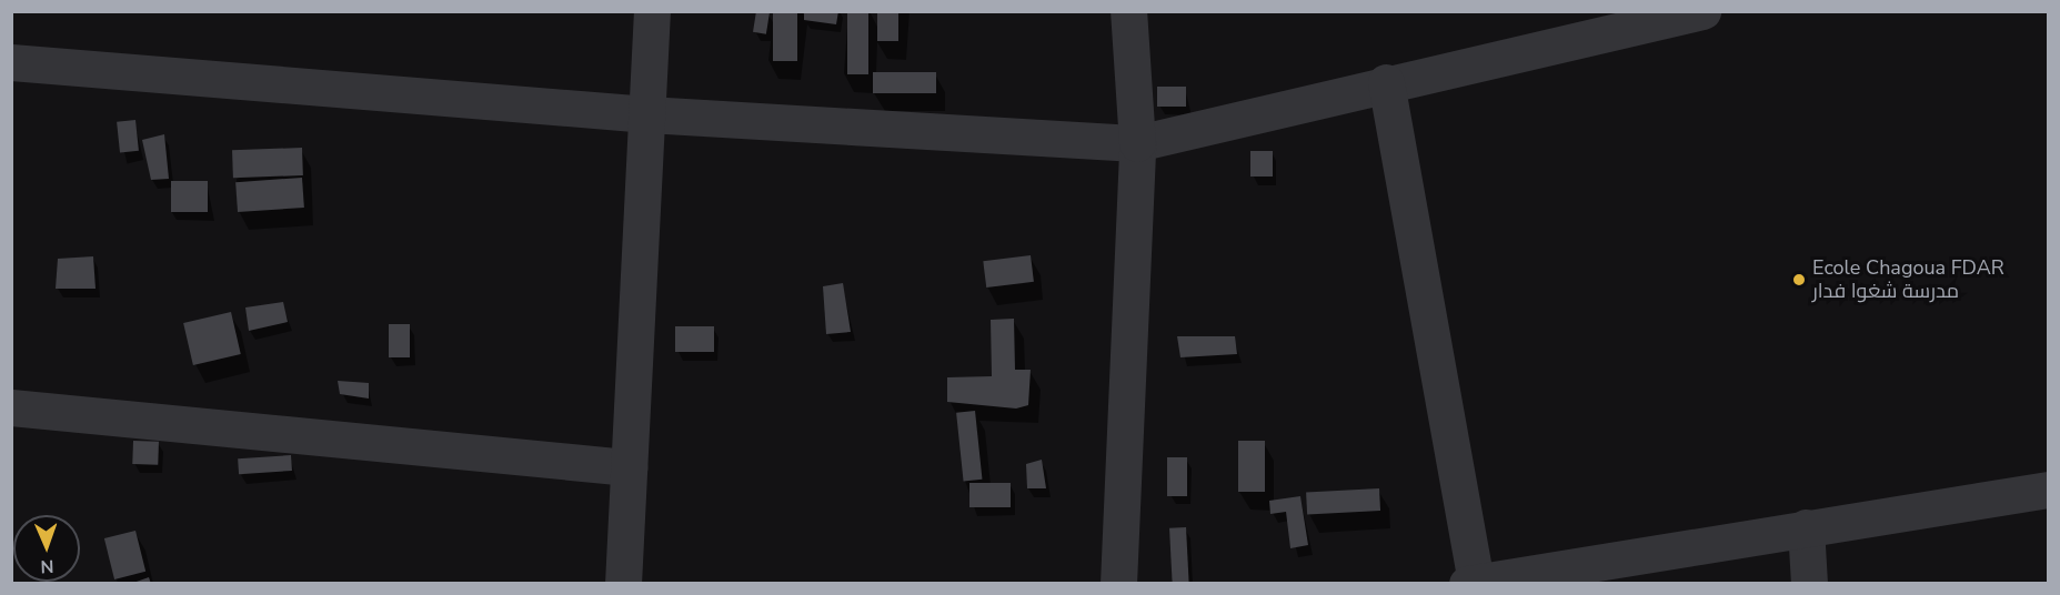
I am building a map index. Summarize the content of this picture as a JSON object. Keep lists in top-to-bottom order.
{
  "places": ["Ecole Chagoua FDAR مدرسة شغوا فدار"],
  "north": "bottom"
}
